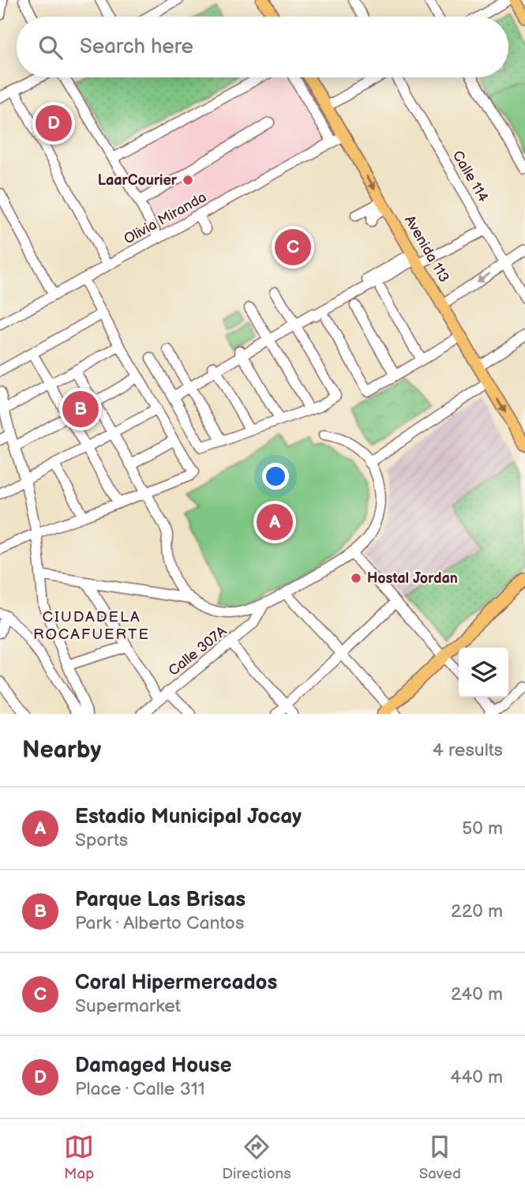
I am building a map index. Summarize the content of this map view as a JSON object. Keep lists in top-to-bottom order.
{
  "streets": {
    "main road": ["Avenida 113"],
    "street": ["Calle 114", "Olivia Miranda", "Calle 307A"]
  },
  "crossings": [
    ["Olivia Miranda", "Avenida 113"]
  ],
  "one_way": ["Avenida 113"],
  "districts": ["CIUDADELA ROCAFUERTE"],
  "places": ["LaarCourier", "Hostal Jordan"],
  "page": {
    "search": "Search here",
    "pins": [
      "D",
      "C",
      "B",
      "A"
    ],
    "heading": ["Nearby", "4 results"],
    "list": [
      {
        "mark": "A",
        "name": "Estadio Municipal Jocay",
        "note": "Sports",
        "value": "50 m"
      },
      {
        "mark": "B",
        "name": "Parque Las Brisas",
        "note": "Park · Alberto Cantos",
        "value": "220 m"
      },
      {
        "mark": "C",
        "name": "Coral Hipermercados",
        "note": "Supermarket",
        "value": "240 m"
      },
      {
        "mark": "D",
        "name": "Damaged House",
        "note": "Place · Calle 311",
        "value": "440 m"
      }
    ],
    "nav": ["Map", "Directions", "Saved"]
  }
}
